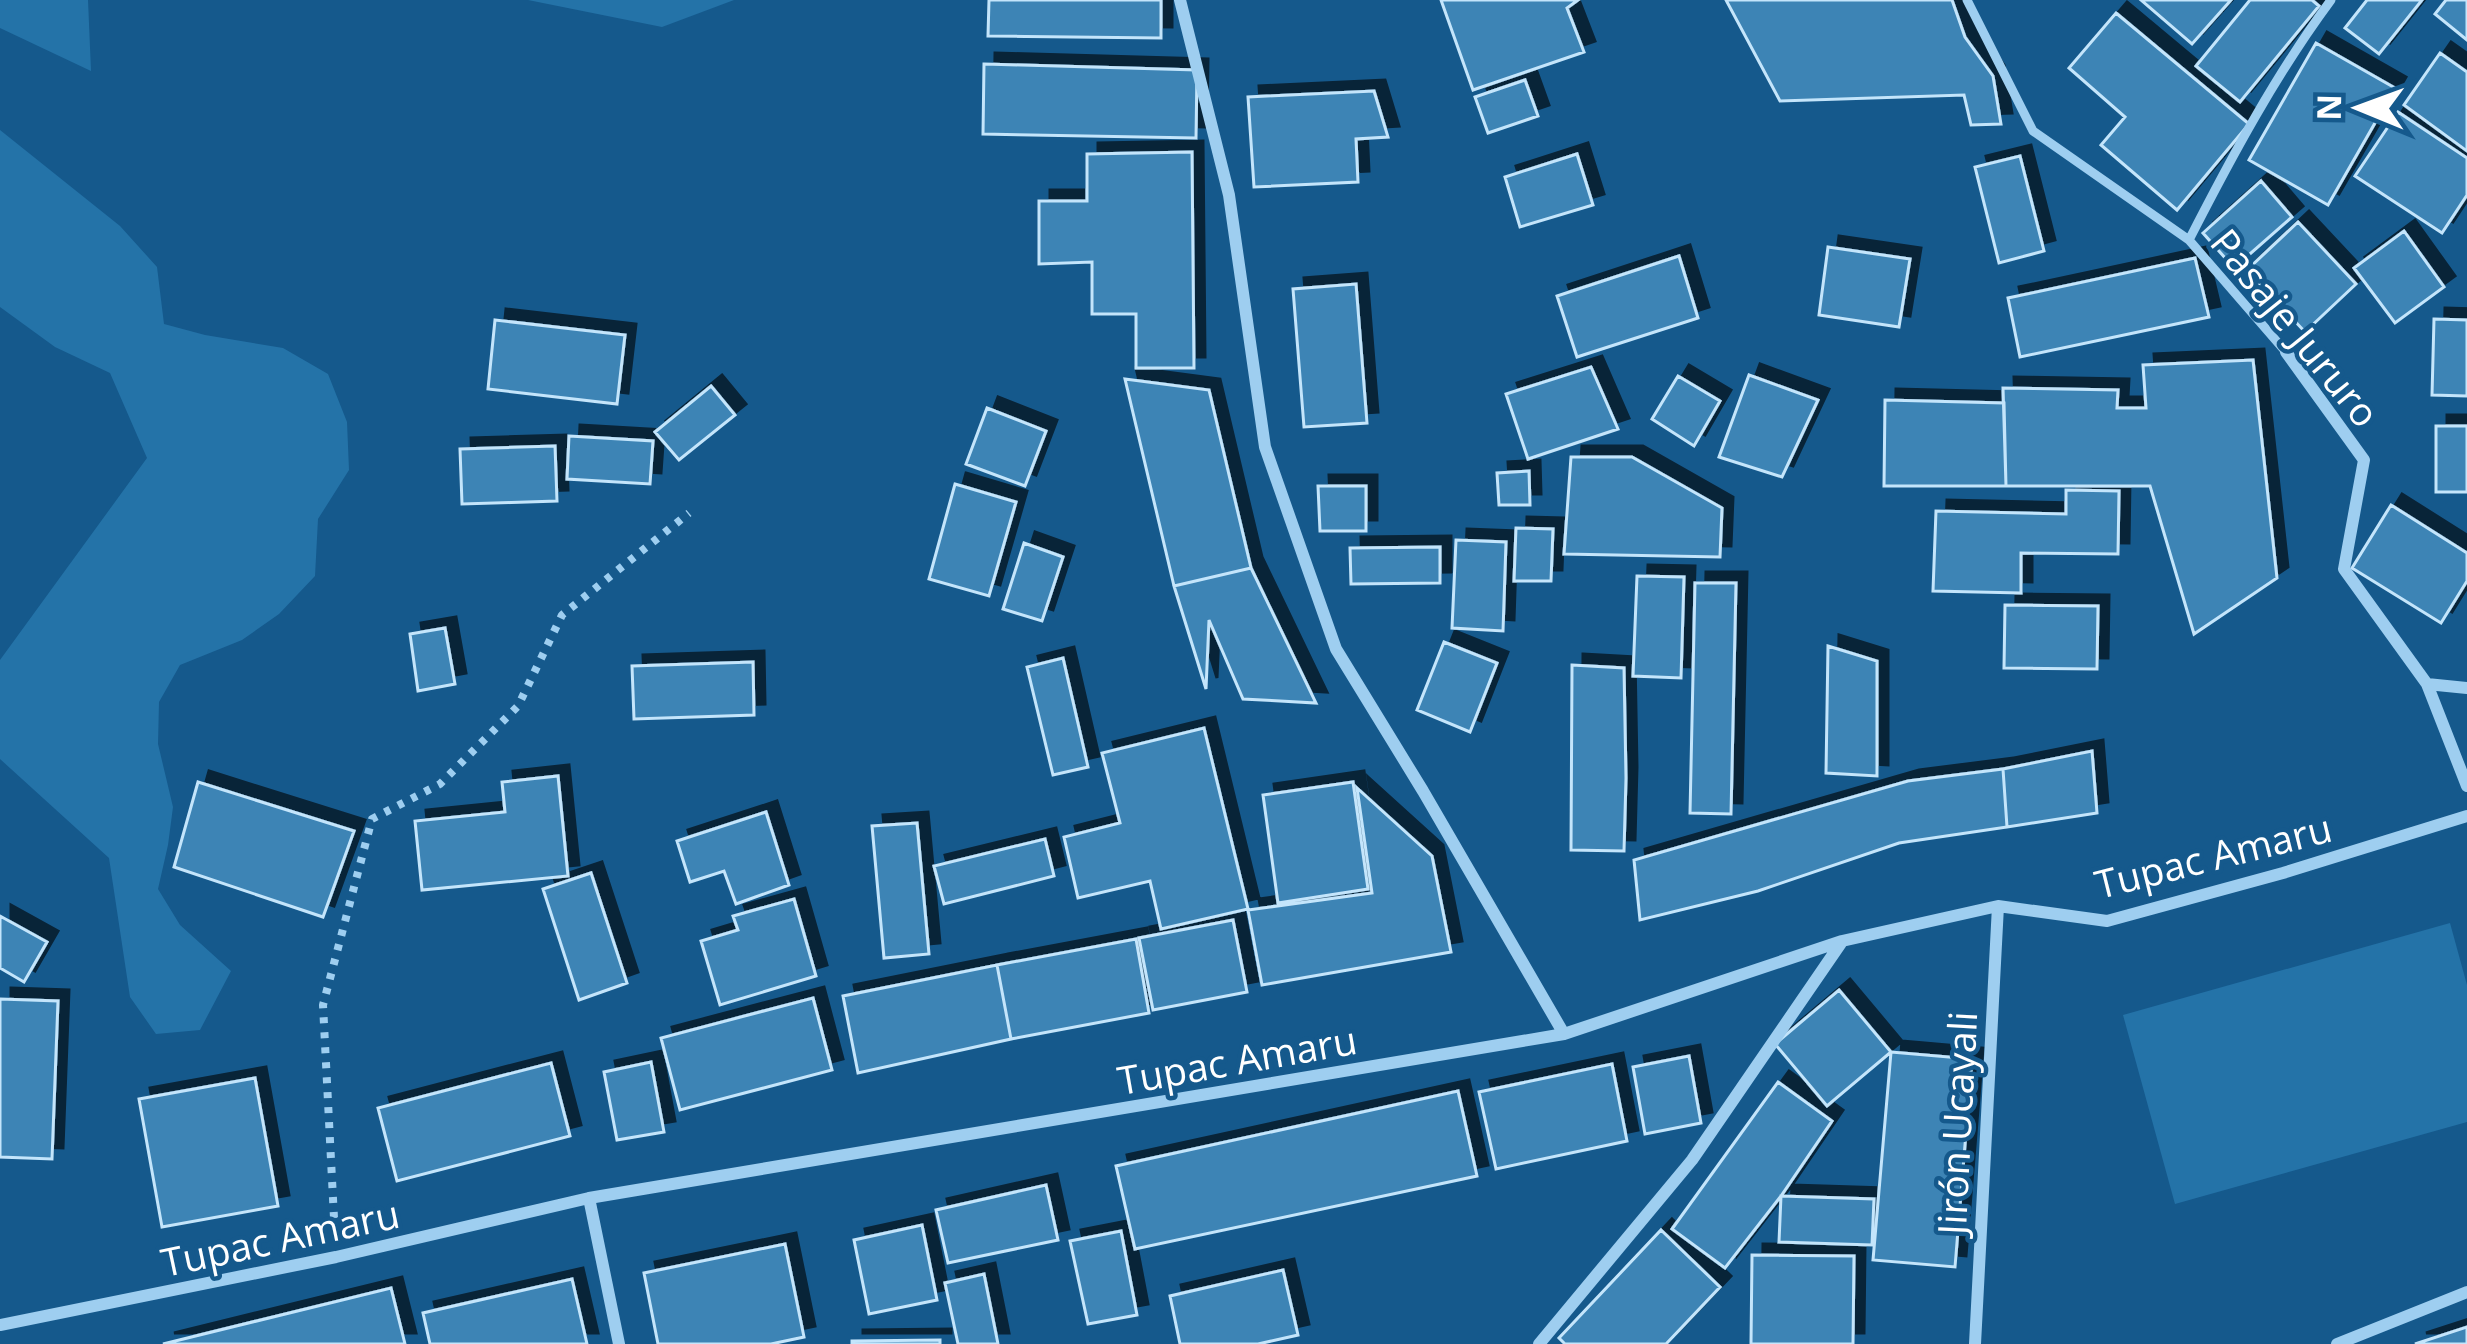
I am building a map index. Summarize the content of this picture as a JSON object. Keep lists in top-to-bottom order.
{
  "streets": {
    "street": ["Pasaje Jururo", "Tupac Amaru", "Jirón Ucayali"]
  },
  "crossings": [
    ["Tupac Amaru", "Jirón Ucayali"]
  ],
  "north": "left"
}
